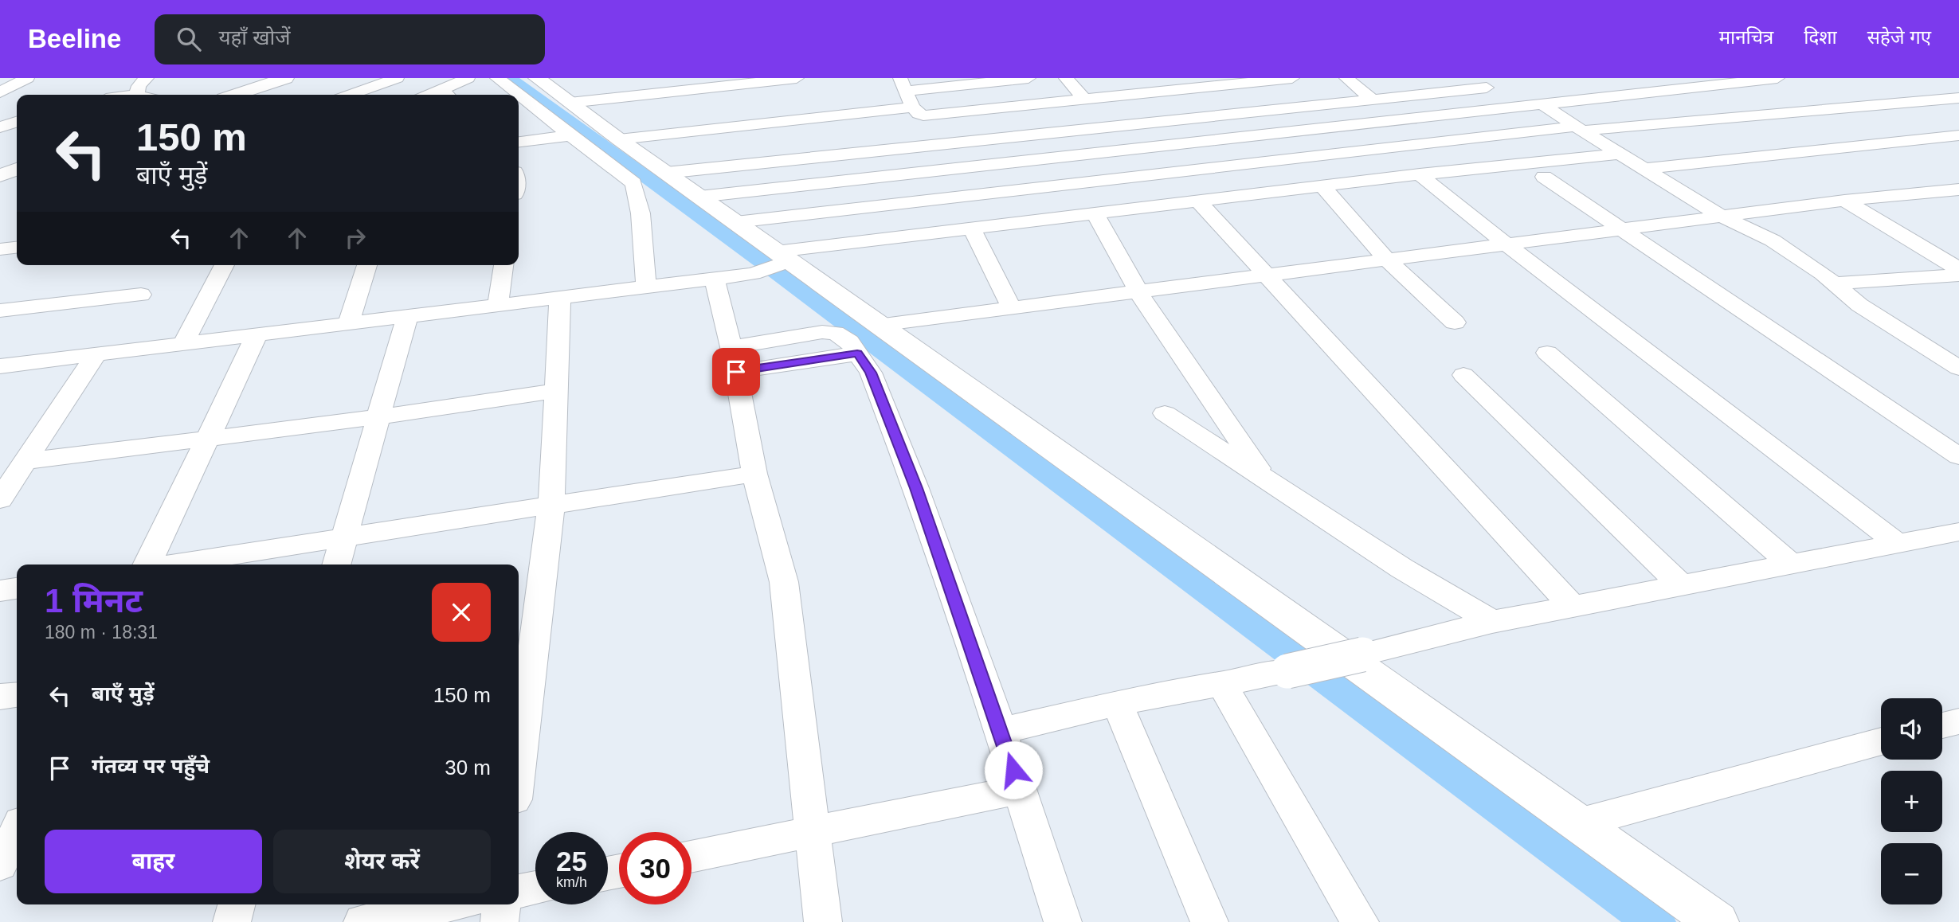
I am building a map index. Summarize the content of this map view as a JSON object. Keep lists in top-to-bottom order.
{
  "page": {
    "header": "Beeline",
    "search": "यहाँ खोजें",
    "nav": ["मानचित्र", "दिशा", "सहेजे गए"],
    "turn": ["150 m", "बाएँ मुड़ें"],
    "heading": ["1 मिनट", "180 m · 18:31"],
    "list": [
      {
        "name": "बाएँ मुड़ें",
        "value": "150 m"
      },
      {
        "name": "गंतव्य पर पहुँचे",
        "value": "30 m"
      }
    ],
    "map_buttons": ["+", "−"],
    "buttons": ["बाहर", "शेयर करें"],
    "speed": "25 km/h",
    "limit": "30"
  }
}
